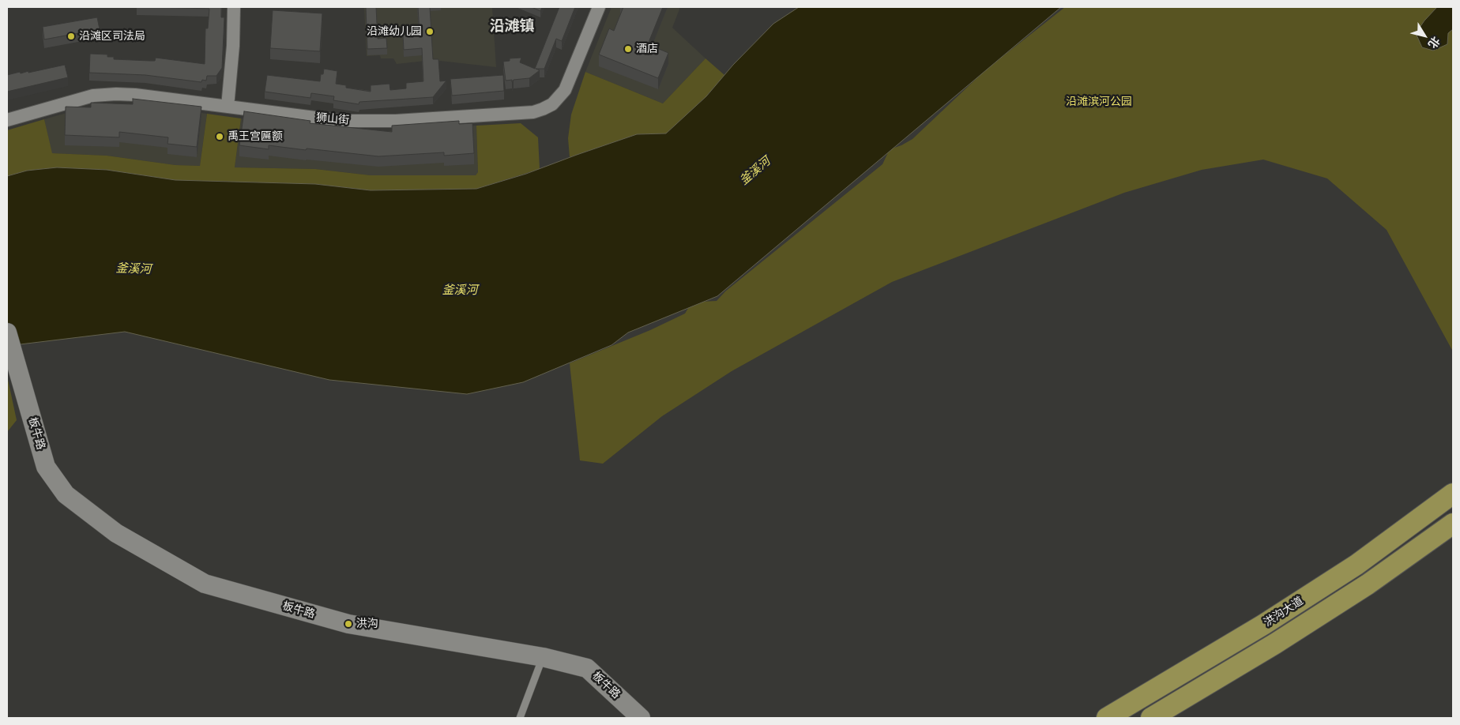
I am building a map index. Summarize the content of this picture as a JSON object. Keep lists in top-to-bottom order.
{
  "streets": {
    "main road": ["板牛路", "洪沟大道"],
    "street": ["狮山街"]
  },
  "districts": ["沿滩镇"],
  "water": ["釜溪河"],
  "parks": ["沿滩滨河公园"],
  "places": [
    "沿滩幼儿园",
    "沿滩区司法局",
    "酒店",
    "禹王宫匾额",
    "洪沟"
  ],
  "north": "bottom right"
}
